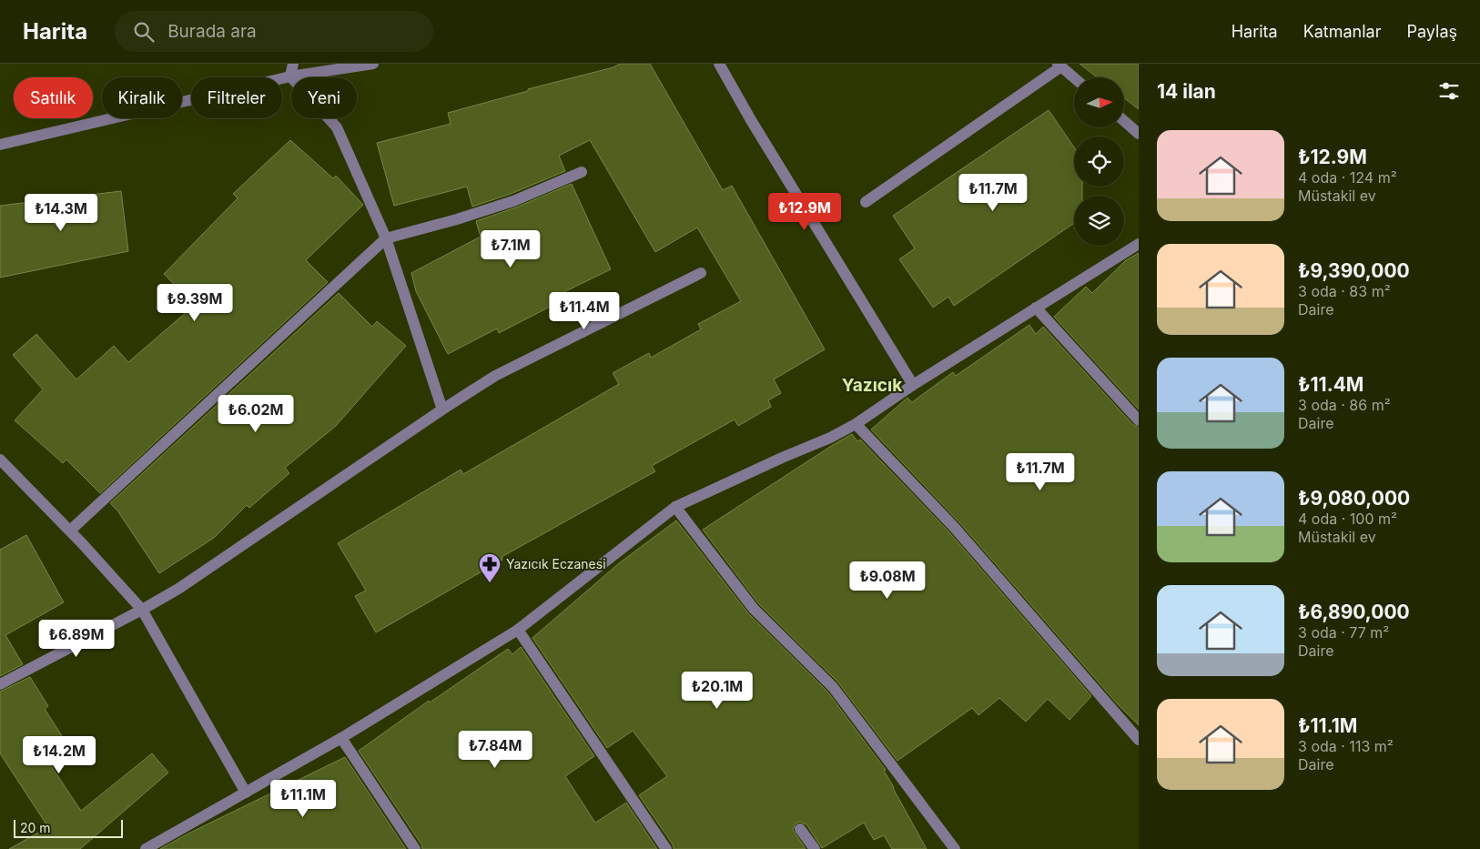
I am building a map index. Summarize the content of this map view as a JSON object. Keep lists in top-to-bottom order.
{
  "districts": ["Yazıcık"],
  "places": {
    "pharmacy": ["Yazıcık Eczanesi"]
  },
  "scale_bar": "20 m",
  "north": "right",
  "page": {
    "header": "Harita",
    "search": "Burada ara",
    "nav": ["Harita", "Katmanlar", "Paylaş"],
    "heading": "14 ilan",
    "chip": [
      "Satılık",
      "Kiralık",
      "Filtreler",
      "Yeni"
    ],
    "list": [
      {
        "name": "₺12.9M",
        "note": "4 oda · 124 m² · Müstakil ev"
      },
      {
        "name": "₺9,390,000",
        "note": "3 oda · 83 m² · Daire"
      },
      {
        "name": "₺11.4M",
        "note": "3 oda · 86 m² · Daire"
      },
      {
        "name": "₺9,080,000",
        "note": "4 oda · 100 m² · Müstakil ev"
      },
      {
        "name": "₺6,890,000",
        "note": "3 oda · 77 m² · Daire"
      },
      {
        "name": "₺11.1M",
        "note": "3 oda · 113 m² · Daire"
      }
    ],
    "price": [
      "₺11.7M",
      "₺12.9M",
      "₺14.3M",
      "₺7.1M",
      "₺9.39M",
      "₺11.4M",
      "₺6.02M",
      "₺11.7M",
      "₺9.08M",
      "₺6.89M",
      "₺20.1M",
      "₺7.84M",
      "₺14.2M",
      "₺11.1M"
    ],
    "scale": "20 m"
  }
}
